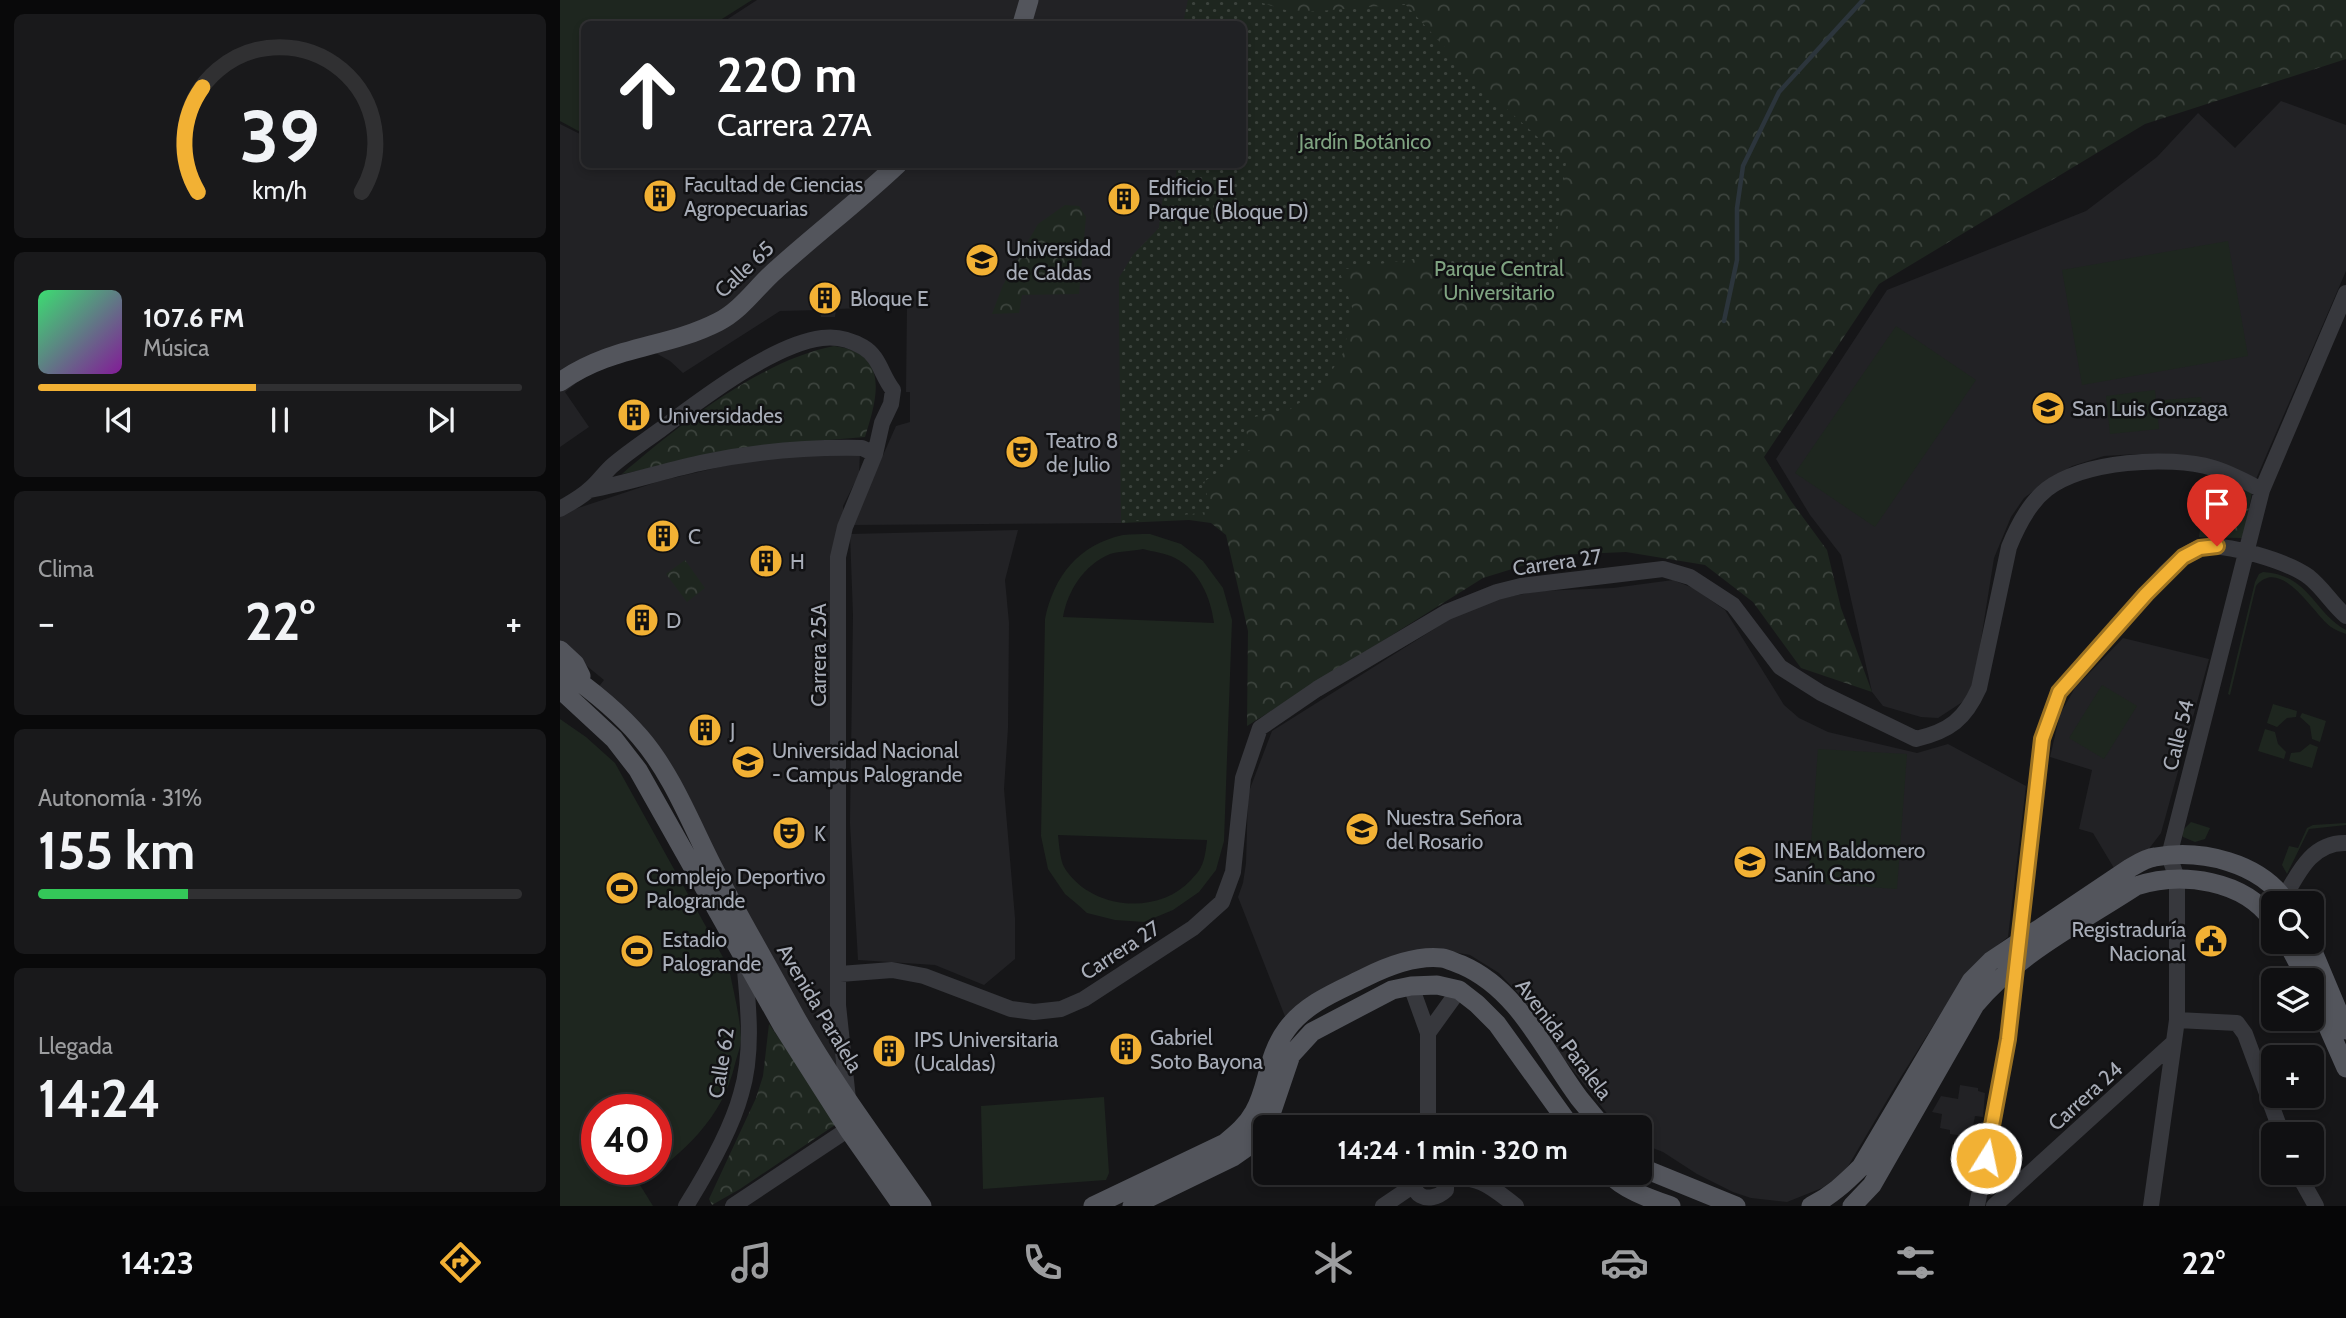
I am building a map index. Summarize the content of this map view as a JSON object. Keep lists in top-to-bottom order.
{
  "streets": {
    "main road": ["Calle 65", "Avenida Paralela"],
    "street": [
      "Carrera 27",
      "Carrera 25A",
      "Calle 54",
      "Calle 62",
      "Carrera 24"
    ]
  },
  "crossings": [
    ["Carrera 27", "Carrera 25A"],
    ["Carrera 27", "Calle 54"],
    ["Carrera 25A", "Avenida Paralela"],
    ["Avenida Paralela", "Calle 62"]
  ],
  "parks": ["Jardín Botánico", "Parque Central Universitario"],
  "places": {
    "building": [
      "Facultad de Ciencias Agropecuarias",
      "Edificio El Parque (Bloque D)",
      "Bloque E",
      "Universidades",
      "C",
      "H",
      "D",
      "J",
      "Gabriel Soto Bayona",
      "IPS Universitaria (Ucaldas)"
    ],
    "school or university": [
      "Universidad de Caldas",
      "San Luis Gonzaga",
      "Universidad Nacional - Campus Palogrande",
      "Nuestra Señora del Rosario",
      "INEM Baldomero Sanín Cano"
    ],
    "theatre": ["Teatro 8 de Julio", "K"],
    "sports": ["Complejo Deportivo Palogrande", "Estadio Palogrande"],
    "public building": ["Registraduría Nacional"]
  },
  "page": {
    "turn": ["220 m", "Carrera 27A"],
    "song": ["107.6 FM", "Música"],
    "tile": [
      "Clima",
      ["Autonomía · 31%", "155 km"],
      ["Llegada", "14:24"]
    ],
    "heat": ["−", "22°", "+"],
    "map_buttons": ["+", "−"],
    "limit": "40",
    "trip": "14:24 · 1 min · 320 m",
    "tabs": ["14:23", "22°"],
    "gauge": ["39", "km/h"]
  }
}
